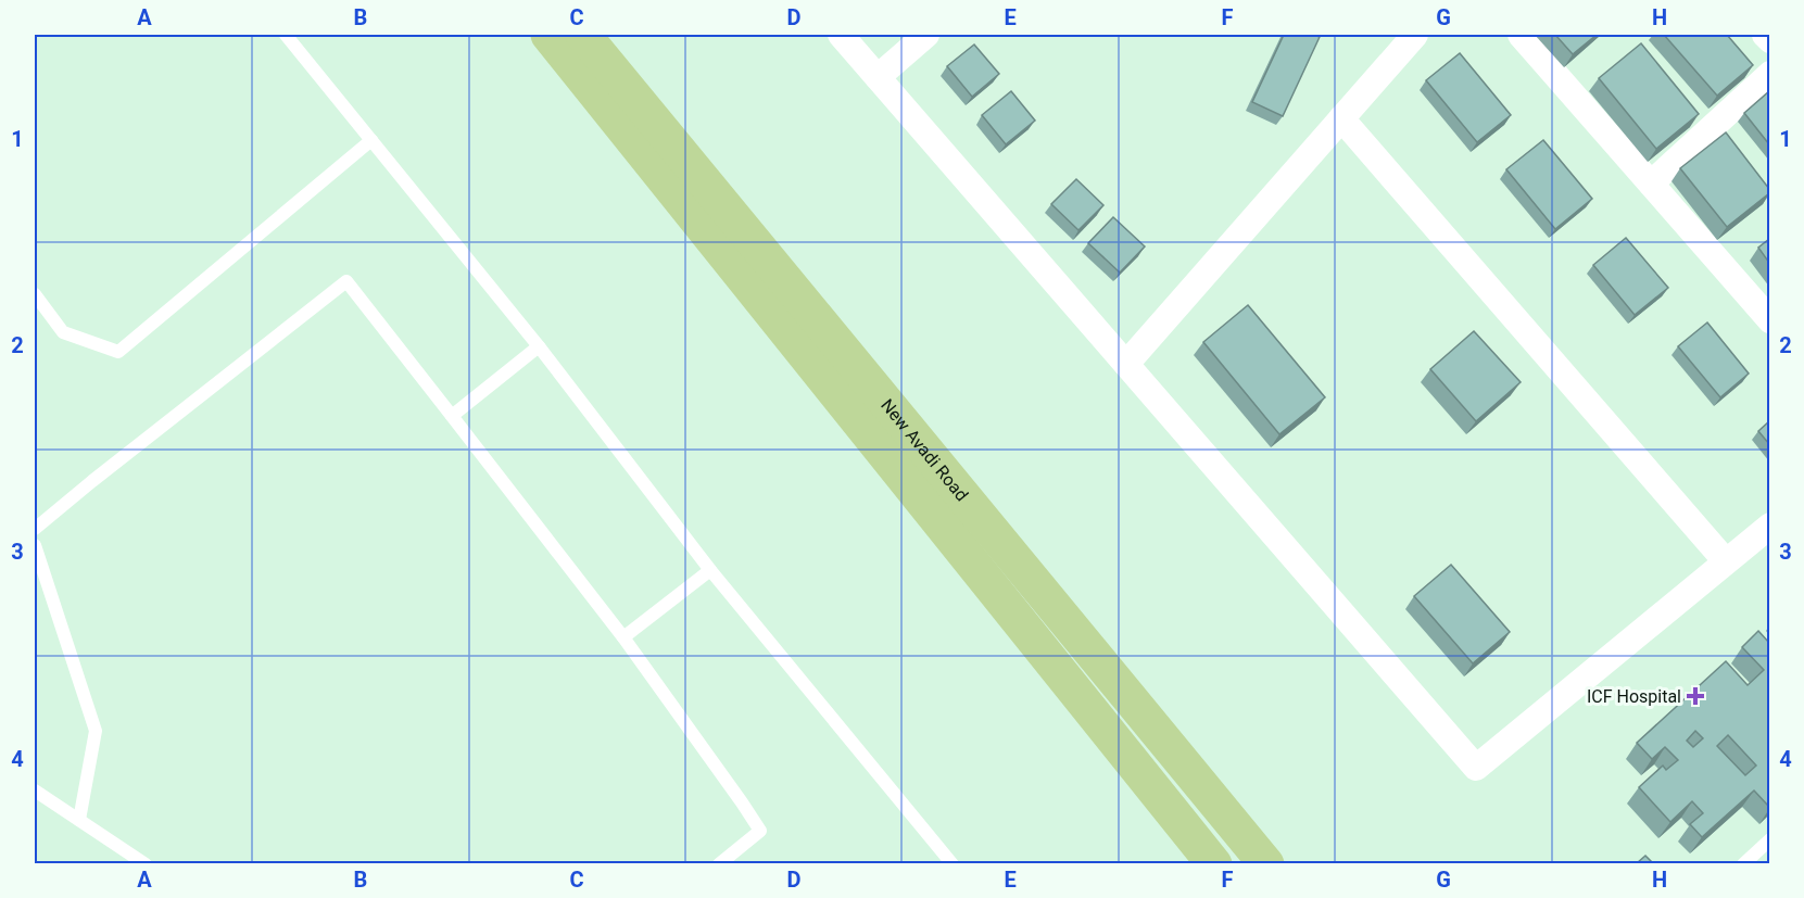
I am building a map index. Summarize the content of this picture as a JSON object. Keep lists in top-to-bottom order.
{
  "streets": {
    "main road": ["New Avadi Road"]
  },
  "places": {
    "health": ["ICF Hospital"]
  },
  "grid": {
    "columns": [
      "A",
      "B",
      "C",
      "D",
      "E",
      "F",
      "G",
      "H"
    ],
    "rows": [
      "1",
      "2",
      "3",
      "4"
    ]
  }
}
